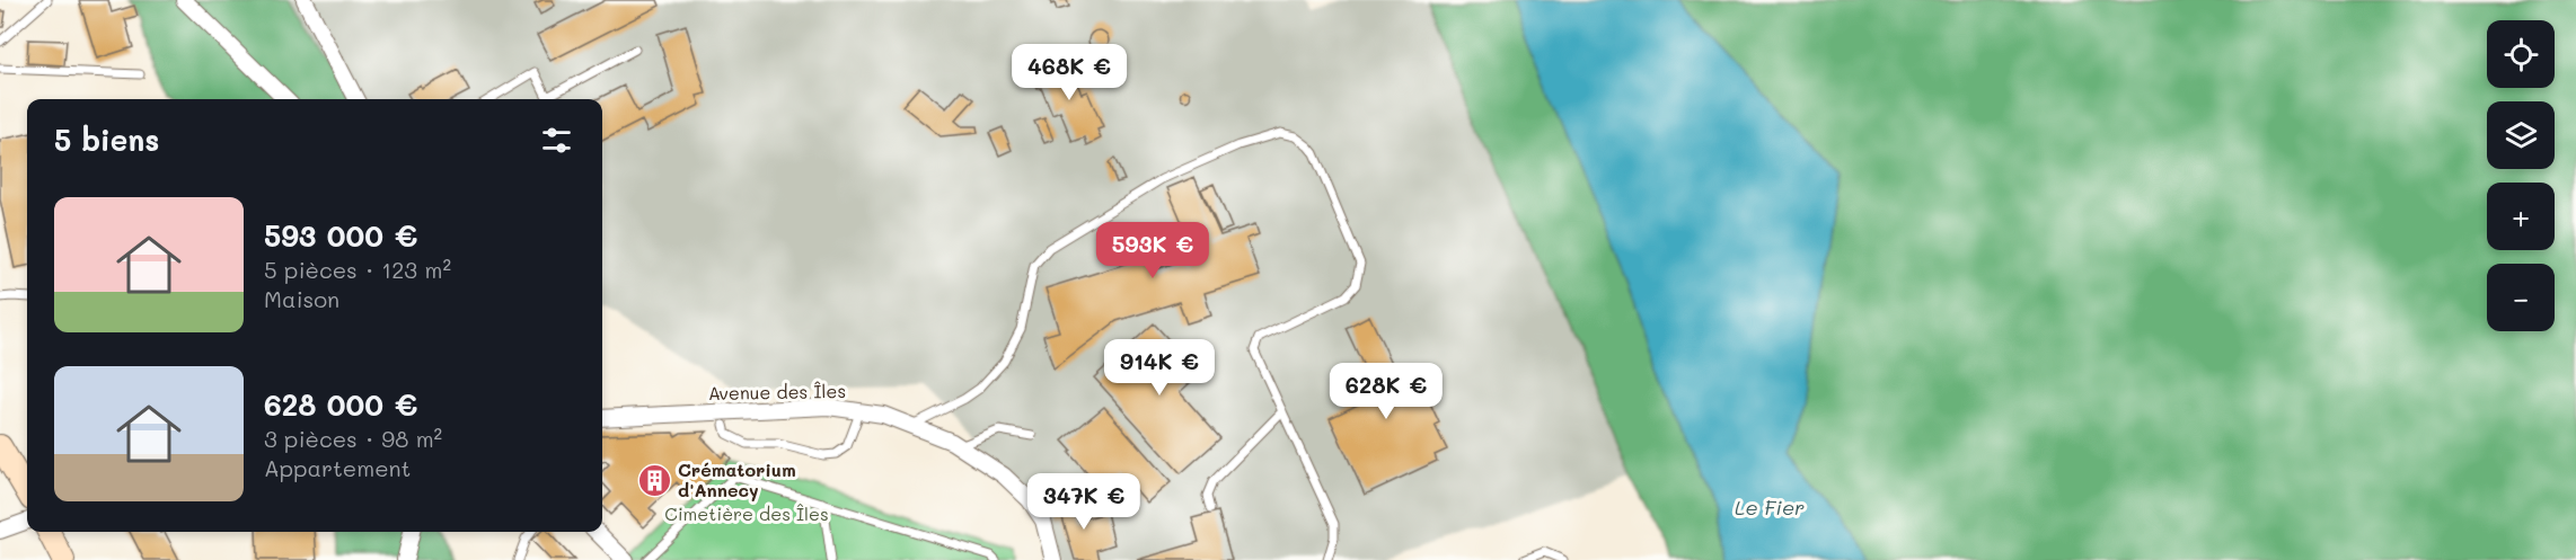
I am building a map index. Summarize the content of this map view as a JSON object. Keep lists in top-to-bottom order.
{
  "streets": {
    "street": ["Avenue des Îles"]
  },
  "water": ["Le Fier"],
  "parks": ["Cimetière des Îles"],
  "places": {
    "building": ["Crématorium d'Annecy"]
  },
  "page": {
    "map_buttons": ["+", "−"],
    "price": [
      "468K €",
      "593K €",
      "914K €",
      "628K €",
      "347K €"
    ],
    "heading": "5 biens",
    "list": [
      {
        "name": "593 000 €",
        "note": "5 pièces · 123 m² · Maison"
      },
      {
        "name": "628 000 €",
        "note": "3 pièces · 98 m² · Appartement"
      }
    ]
  }
}
